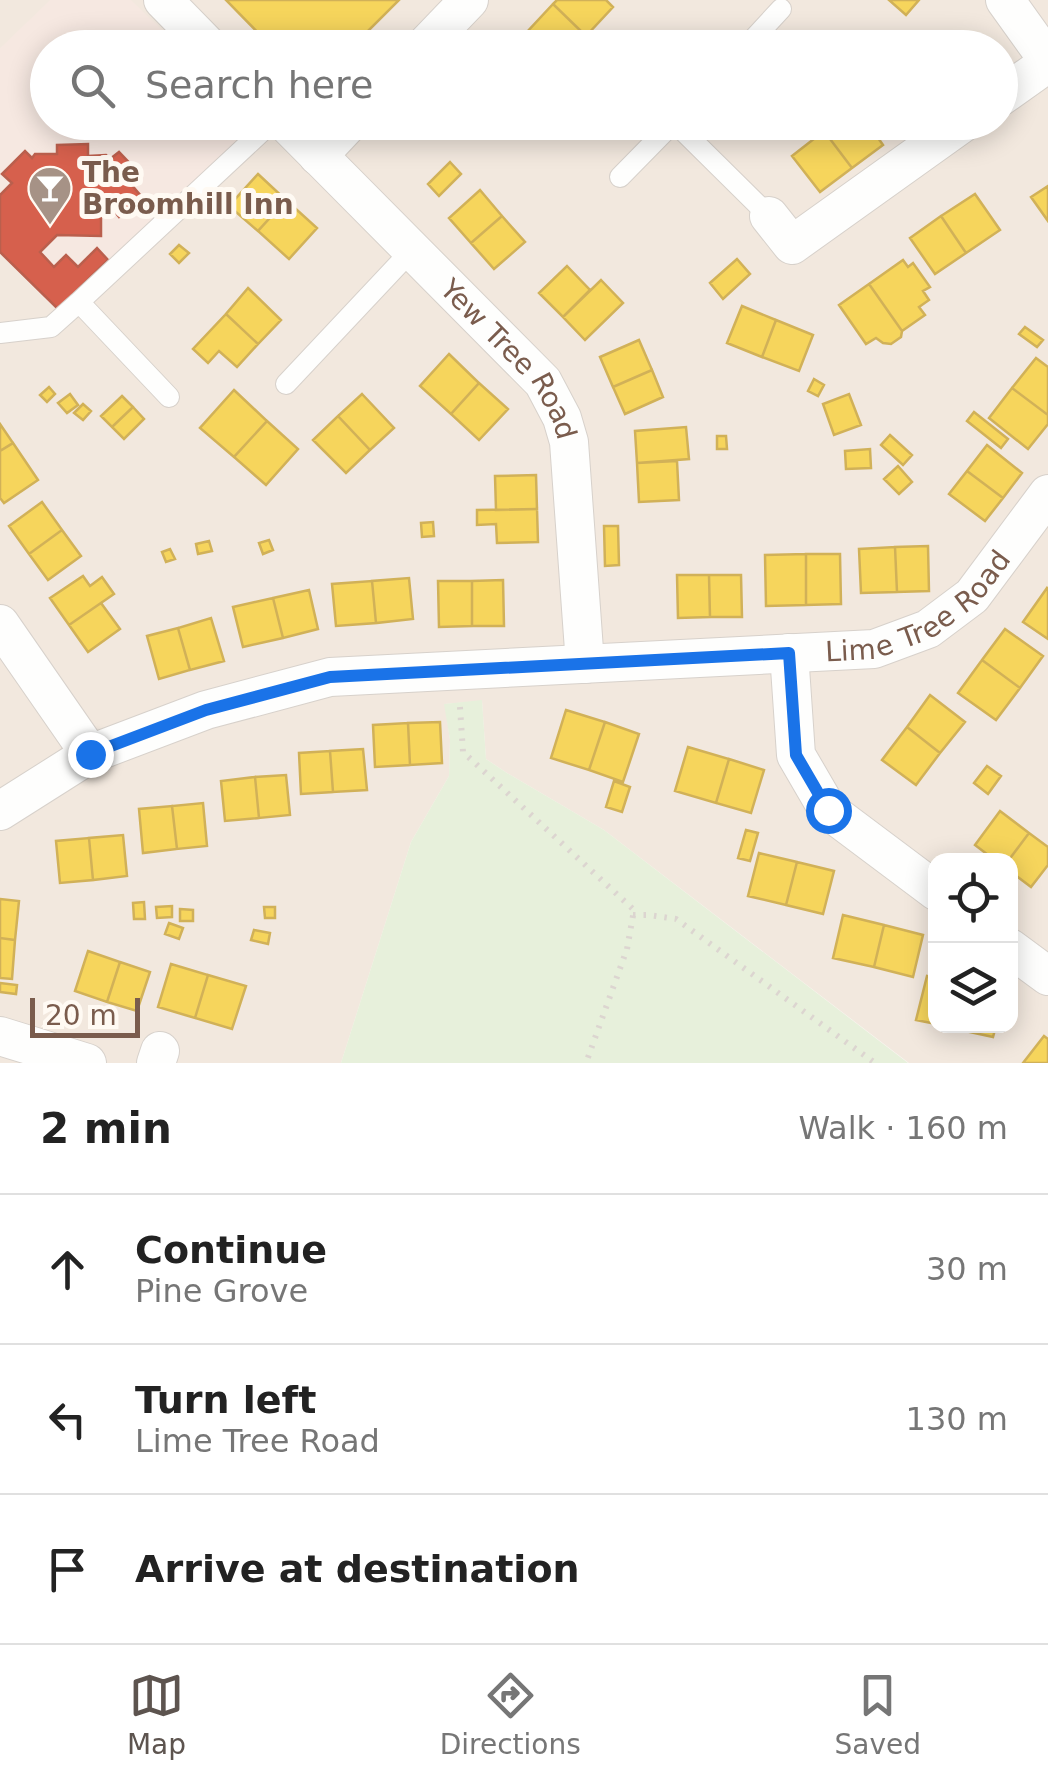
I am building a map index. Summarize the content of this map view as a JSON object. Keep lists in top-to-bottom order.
{
  "streets": {
    "street": ["Yew Tree Road", "Lime Tree Road"]
  },
  "crossings": [
    ["Yew Tree Road", "Lime Tree Road"]
  ],
  "places": {
    "bar": ["The Broomhill Inn"]
  },
  "scale_bar": "20 m",
  "page": {
    "search": "Search here",
    "scale": "20 m",
    "heading": ["2 min", "Walk · 160 m"],
    "list": [
      ["Continue", "Pine Grove", "30 m"],
      ["Turn left", "Lime Tree Road", "130 m"],
      "Arrive at destination"
    ],
    "nav": ["Map", "Directions", "Saved"]
  }
}
